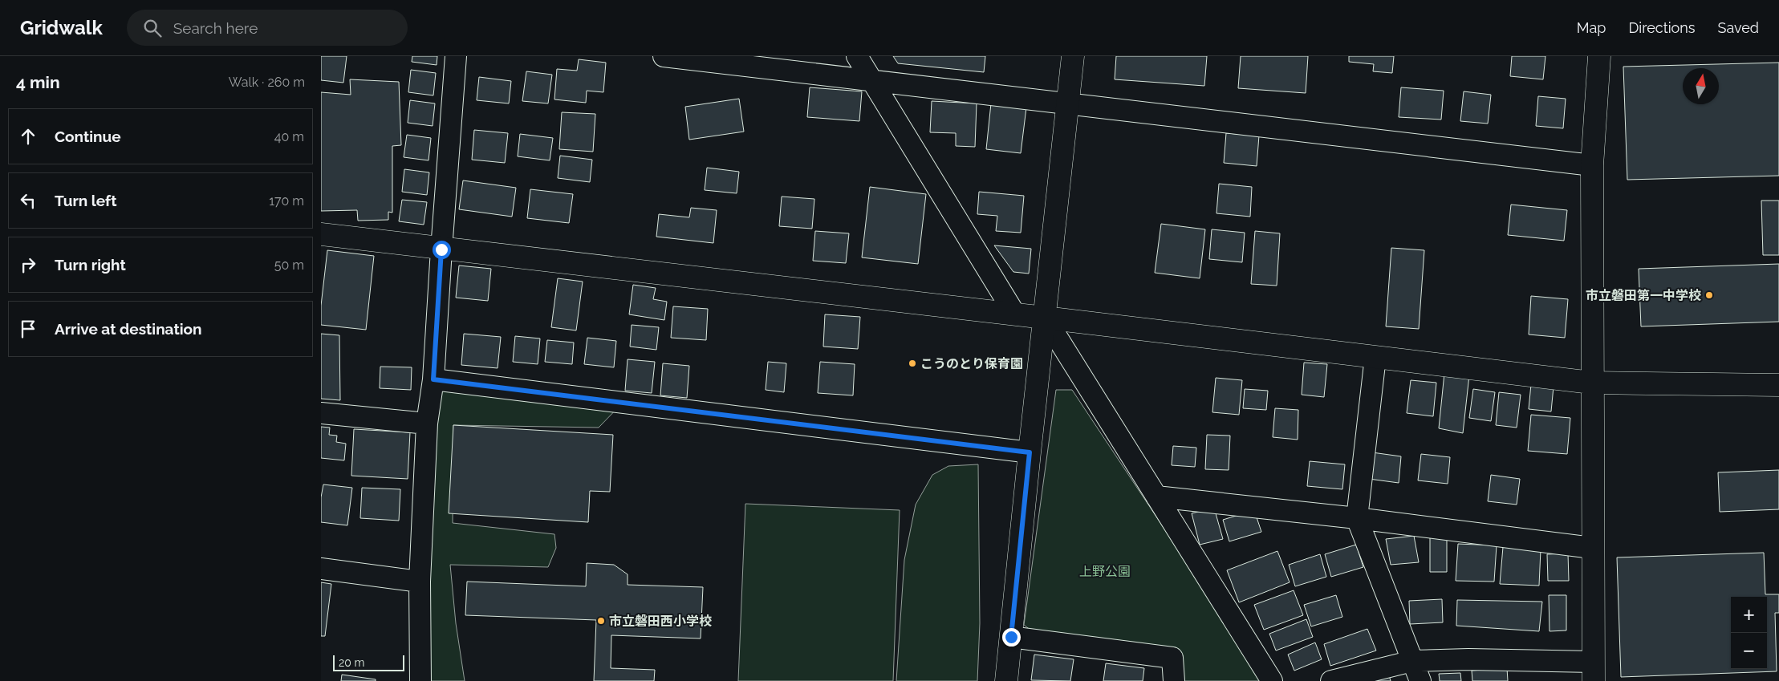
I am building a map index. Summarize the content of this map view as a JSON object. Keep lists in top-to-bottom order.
{
  "parks": ["上野公園"],
  "places": ["市立磐田第一中学校", "こうのとり保育園", "市立磐田西小学校"],
  "scale_bar": "20 m",
  "north": "top",
  "page": {
    "header": "Gridwalk",
    "search": "Search here",
    "nav": ["Map", "Directions", "Saved"],
    "heading": ["4 min", "Walk · 260 m"],
    "list": [
      ["Continue", "40 m"],
      ["Turn left", "170 m"],
      ["Turn right", "50 m"],
      "Arrive at destination"
    ],
    "map_buttons": ["+", "−"],
    "scale": "20 m"
  }
}
